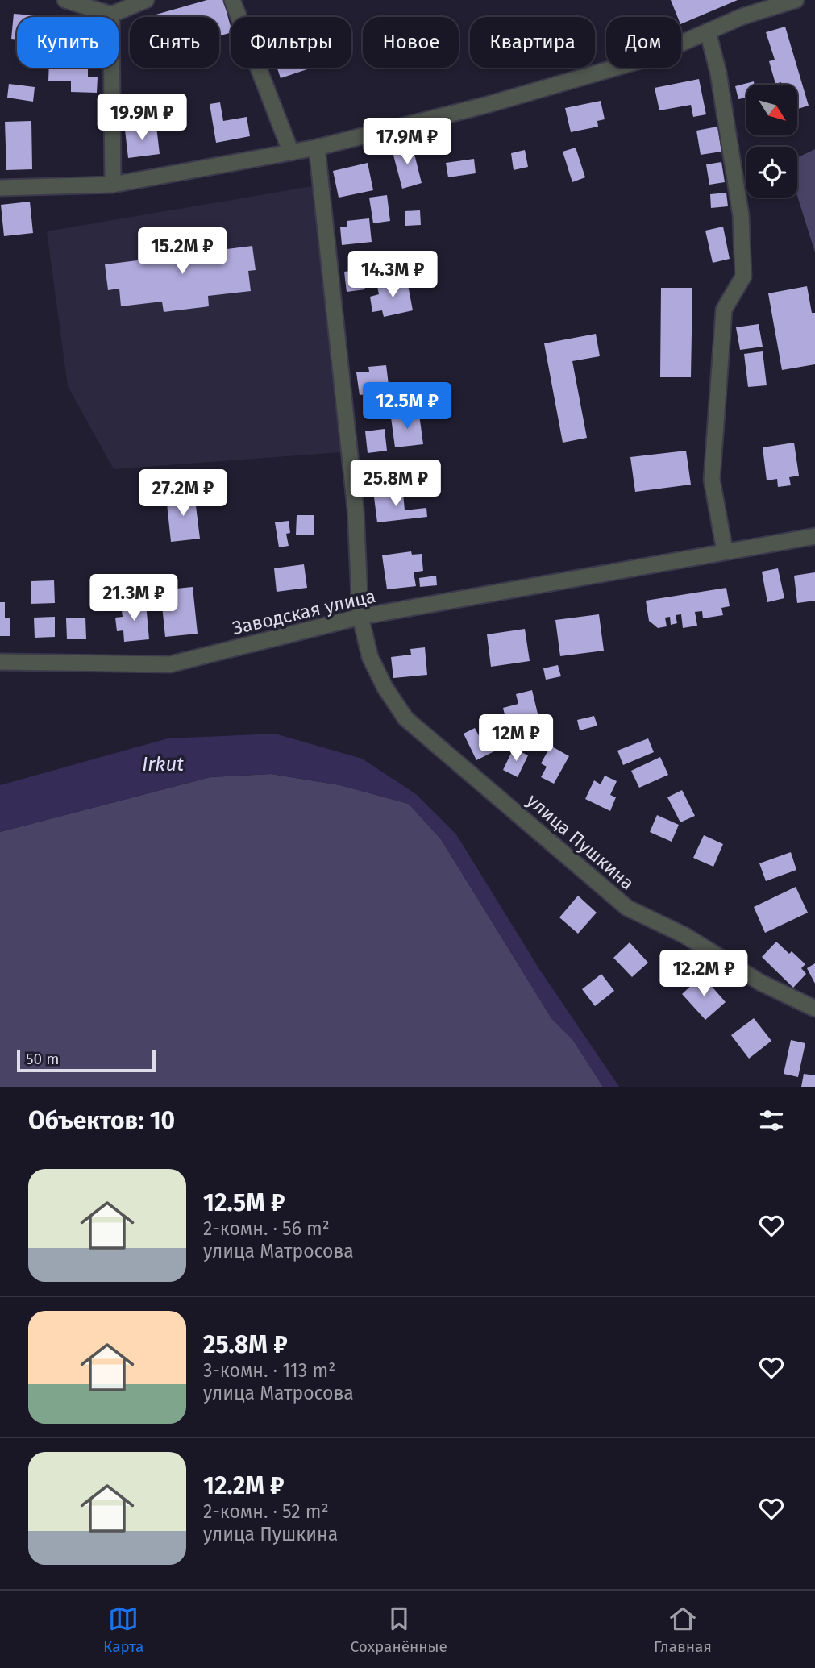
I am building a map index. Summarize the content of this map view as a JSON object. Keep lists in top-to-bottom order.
{
  "streets": {
    "street": ["Заводская улица", "улица Пушкина"]
  },
  "crossings": [
    ["Заводская улица", "улица Пушкина"]
  ],
  "water": ["Irkut"],
  "scale_bar": "50 m",
  "north": "bottom right",
  "page": {
    "chip": [
      "Купить",
      "Снять",
      "Фильтры",
      "Новое",
      "Квартира",
      "Дом"
    ],
    "price": [
      "19.9M ₽",
      "17.9M ₽",
      "15.2M ₽",
      "14.3M ₽",
      "12.5M ₽",
      "25.8M ₽",
      "27.2M ₽",
      "21.3M ₽",
      "12M ₽",
      "12.2M ₽"
    ],
    "scale": "50 m",
    "heading": "Объектов: 10",
    "list": [
      {
        "name": "12.5M ₽",
        "note": "2-комн. · 56 m² · улица Матросова"
      },
      {
        "name": "25.8M ₽",
        "note": "3-комн. · 113 m² · улица Матросова"
      },
      {
        "name": "12.2M ₽",
        "note": "2-комн. · 52 m² · улица Пушкина"
      }
    ],
    "tabs": ["Карта", "Сохранённые", "Главная"]
  }
}
